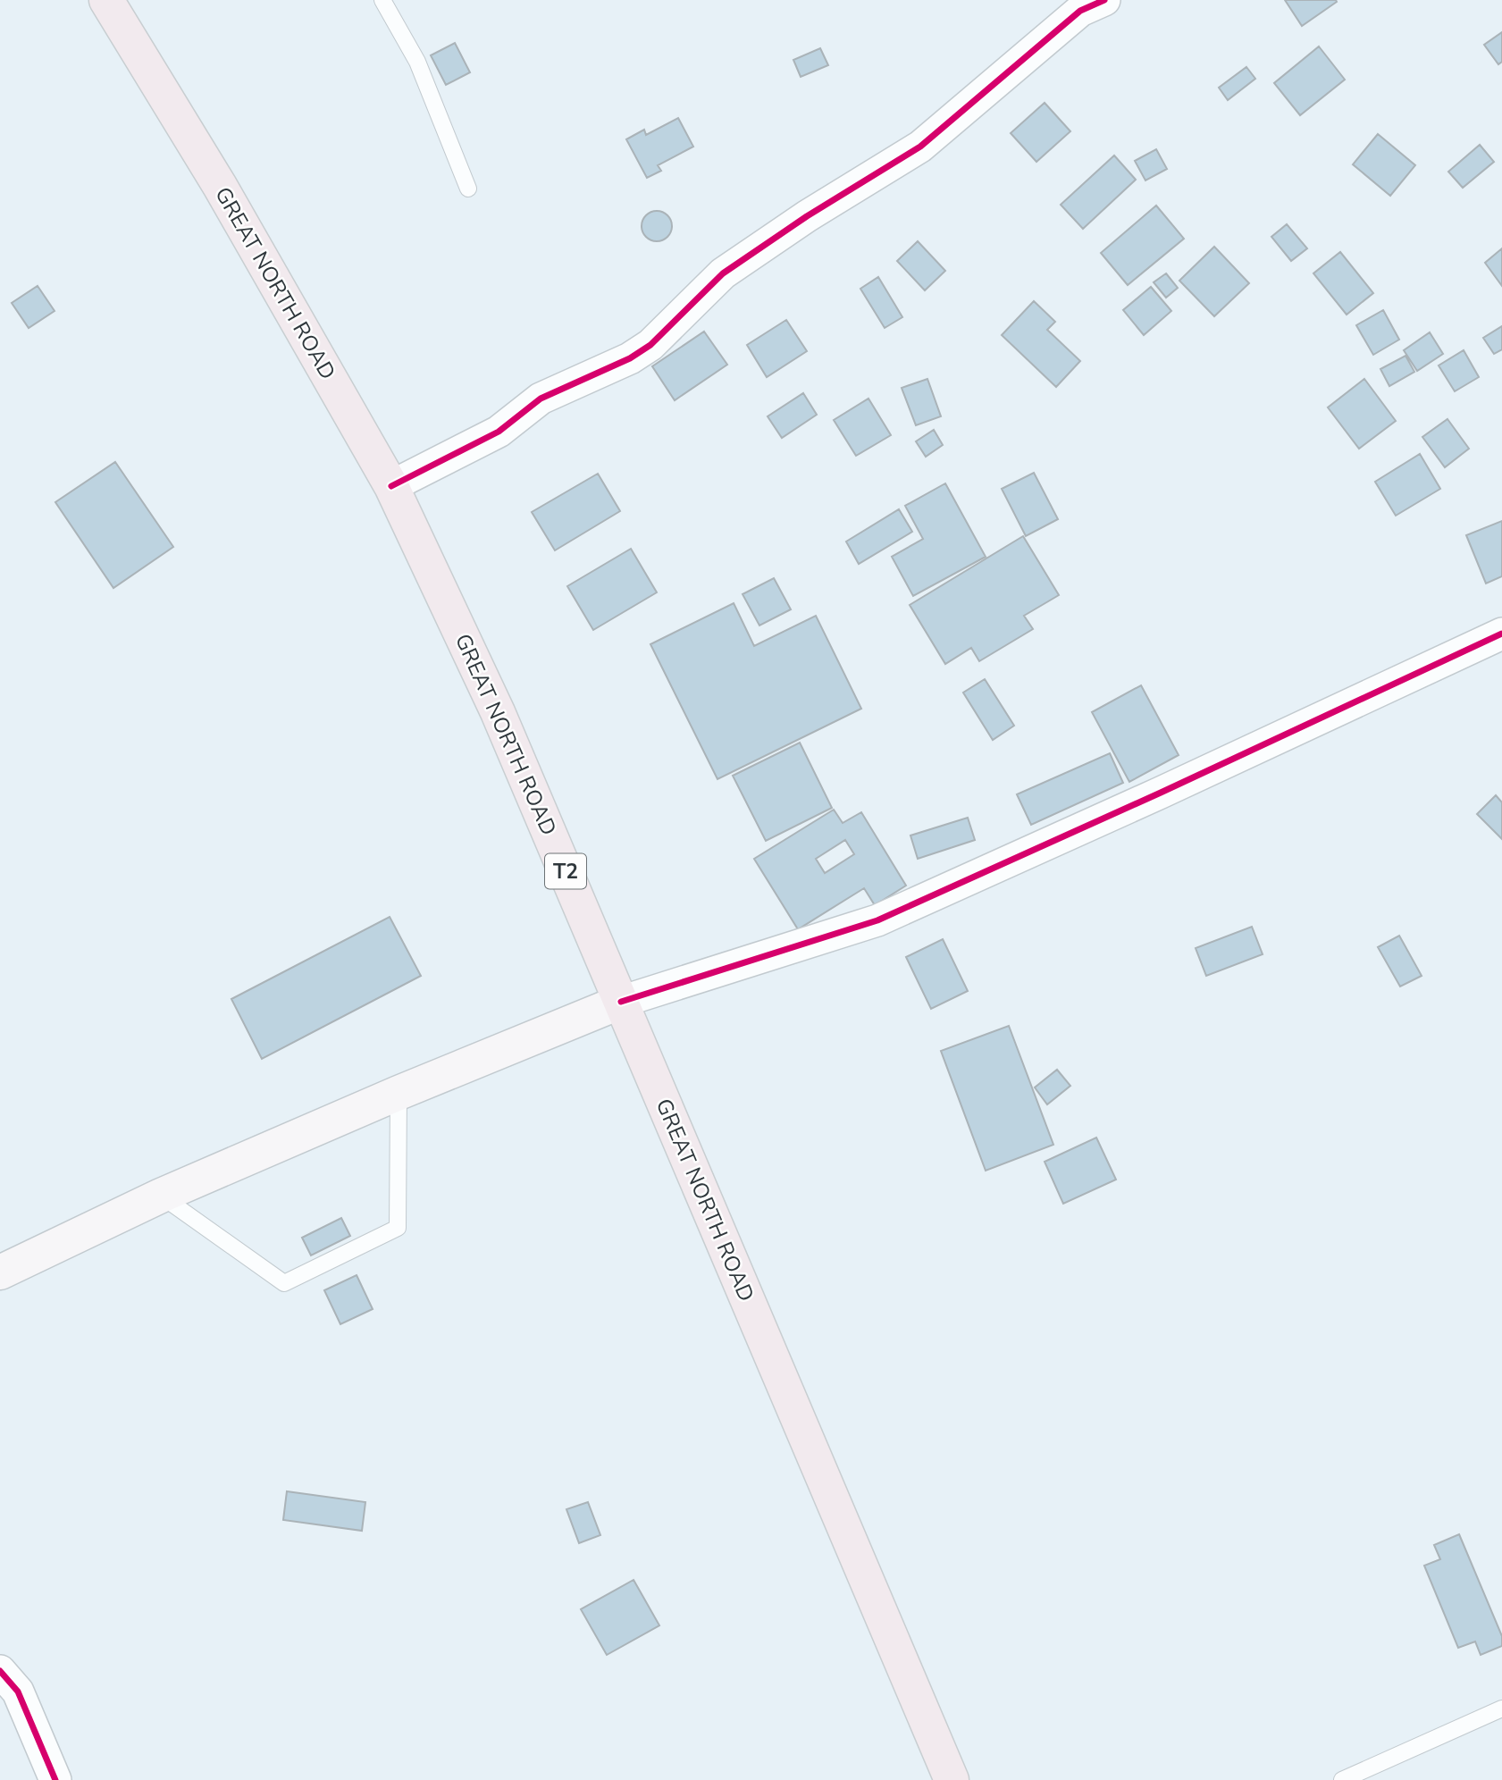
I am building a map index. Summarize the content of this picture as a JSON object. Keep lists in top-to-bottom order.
{
  "streets": {
    "highway": ["GREAT NORTH ROAD", "T2"]
  }
}
